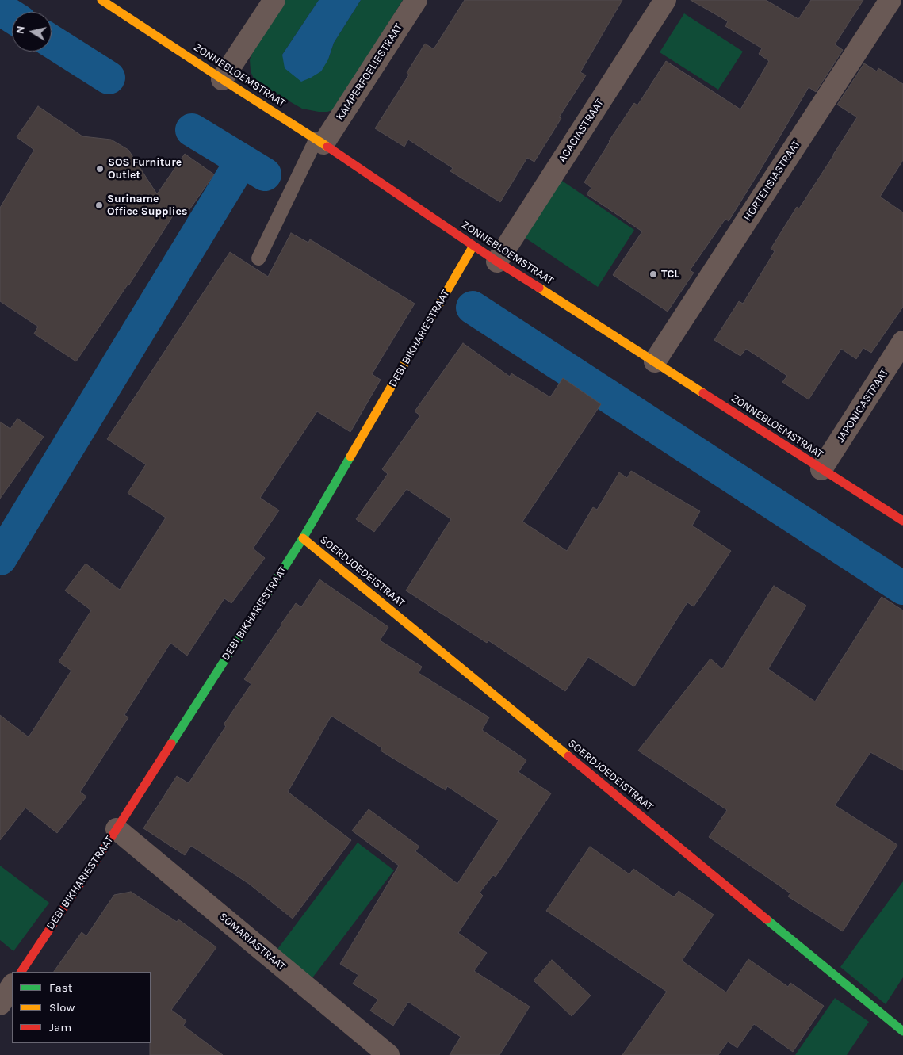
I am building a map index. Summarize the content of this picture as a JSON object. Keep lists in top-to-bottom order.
{
  "streets": {
    "street": [
      "KAMPERFOELIESTRAAT",
      "ZONNEBLOEMSTRAAT",
      "ACACIASTRAAT",
      "HORTENSIASTRAAT",
      "DEBI BIKHARIESTRAAT",
      "JAPONICASTRAAT",
      "SOERDJOEDEISTRAAT",
      "SOMARIASTRAAT"
    ]
  },
  "crossings": [
    ["KAMPERFOELIESTRAAT", "ZONNEBLOEMSTRAAT"],
    ["ZONNEBLOEMSTRAAT", "ACACIASTRAAT"],
    ["ZONNEBLOEMSTRAAT", "HORTENSIASTRAAT"],
    ["ZONNEBLOEMSTRAAT", "DEBI BIKHARIESTRAAT"],
    ["ZONNEBLOEMSTRAAT", "JAPONICASTRAAT"],
    ["DEBI BIKHARIESTRAAT", "SOERDJOEDEISTRAAT"],
    ["DEBI BIKHARIESTRAAT", "SOMARIASTRAAT"]
  ],
  "places": ["SOS Furniture Outlet", "Suriname Office Supplies", "TCL"],
  "legend": ["Fast", "Slow", "Jam"],
  "north": "left"
}
